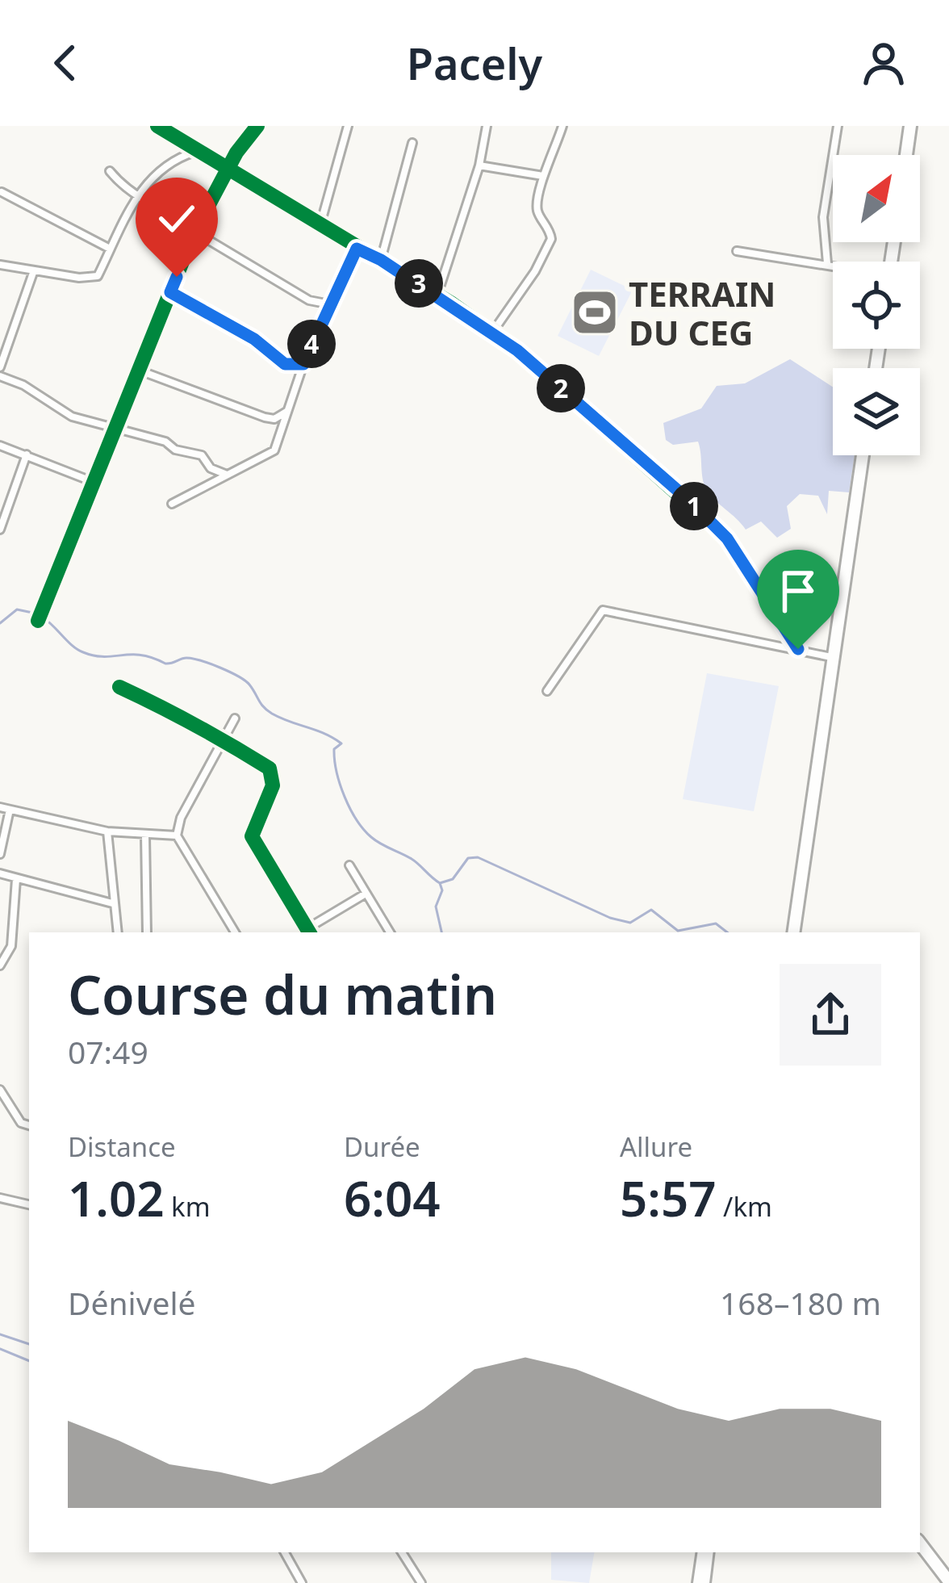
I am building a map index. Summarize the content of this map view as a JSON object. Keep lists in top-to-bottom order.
{
  "places": {
    "sports": ["TERRAIN DU CEG"]
  },
  "north": "top right",
  "page": {
    "header": "Pacely",
    "pins": [
      "3",
      "4",
      "2",
      "1"
    ],
    "heading": ["Course du matin", "07:49"],
    "stats": [
      ["Distance", "1.02 km"],
      ["Durée", "6:04"],
      ["Allure", "5:57 /km"]
    ],
    "chart": ["Dénivelé", "168–180 m"]
  }
}
